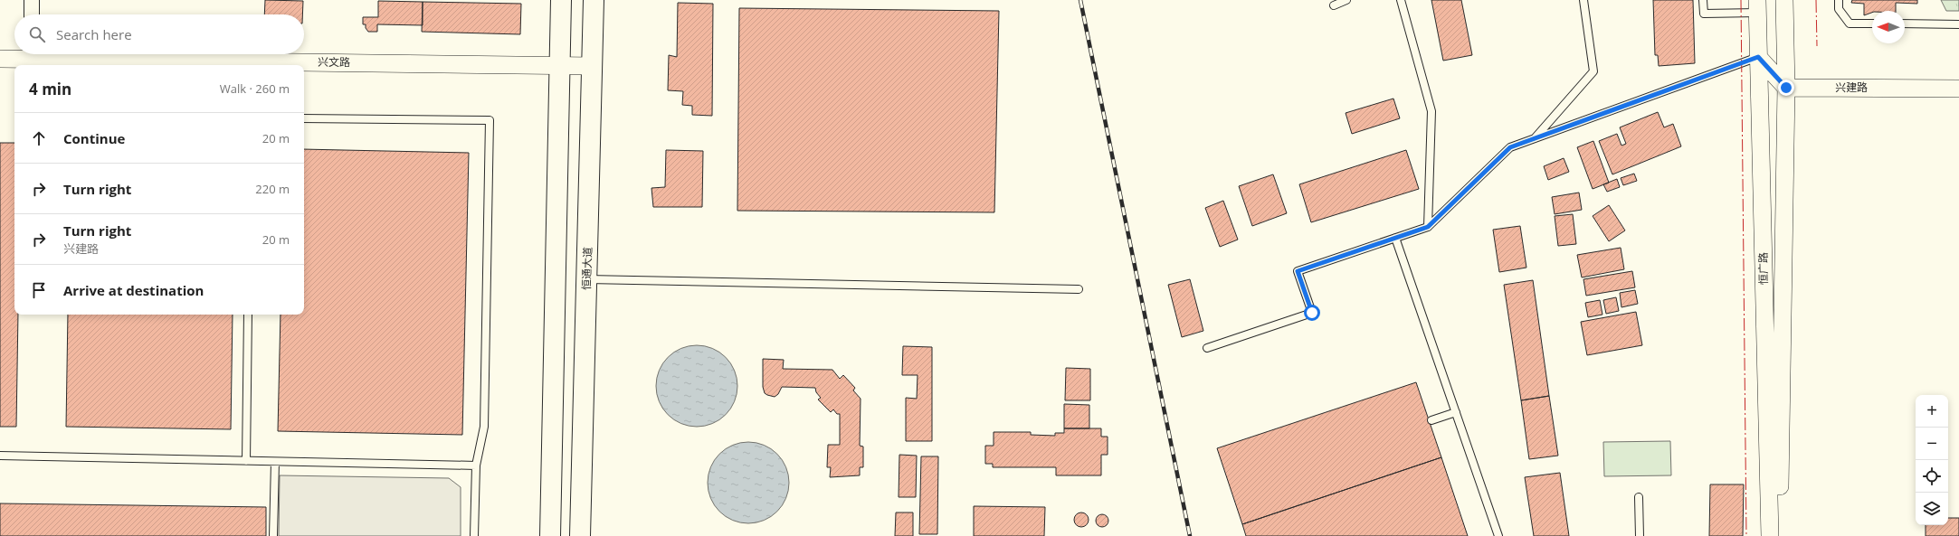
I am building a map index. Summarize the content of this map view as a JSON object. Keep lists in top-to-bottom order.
{
  "streets": {
    "main road": ["恒通大道"],
    "street": ["兴文路", "兴建路", "恒广路"]
  },
  "crossings": [
    ["兴文路", "恒通大道"],
    ["兴建路", "恒广路"]
  ],
  "north": "left",
  "page": {
    "search": "Search here",
    "heading": ["4 min", "Walk · 260 m"],
    "list": [
      ["Continue", "20 m"],
      ["Turn right", "220 m"],
      ["Turn right", "兴建路", "20 m"],
      "Arrive at destination"
    ],
    "map_buttons": ["+", "−"]
  }
}
